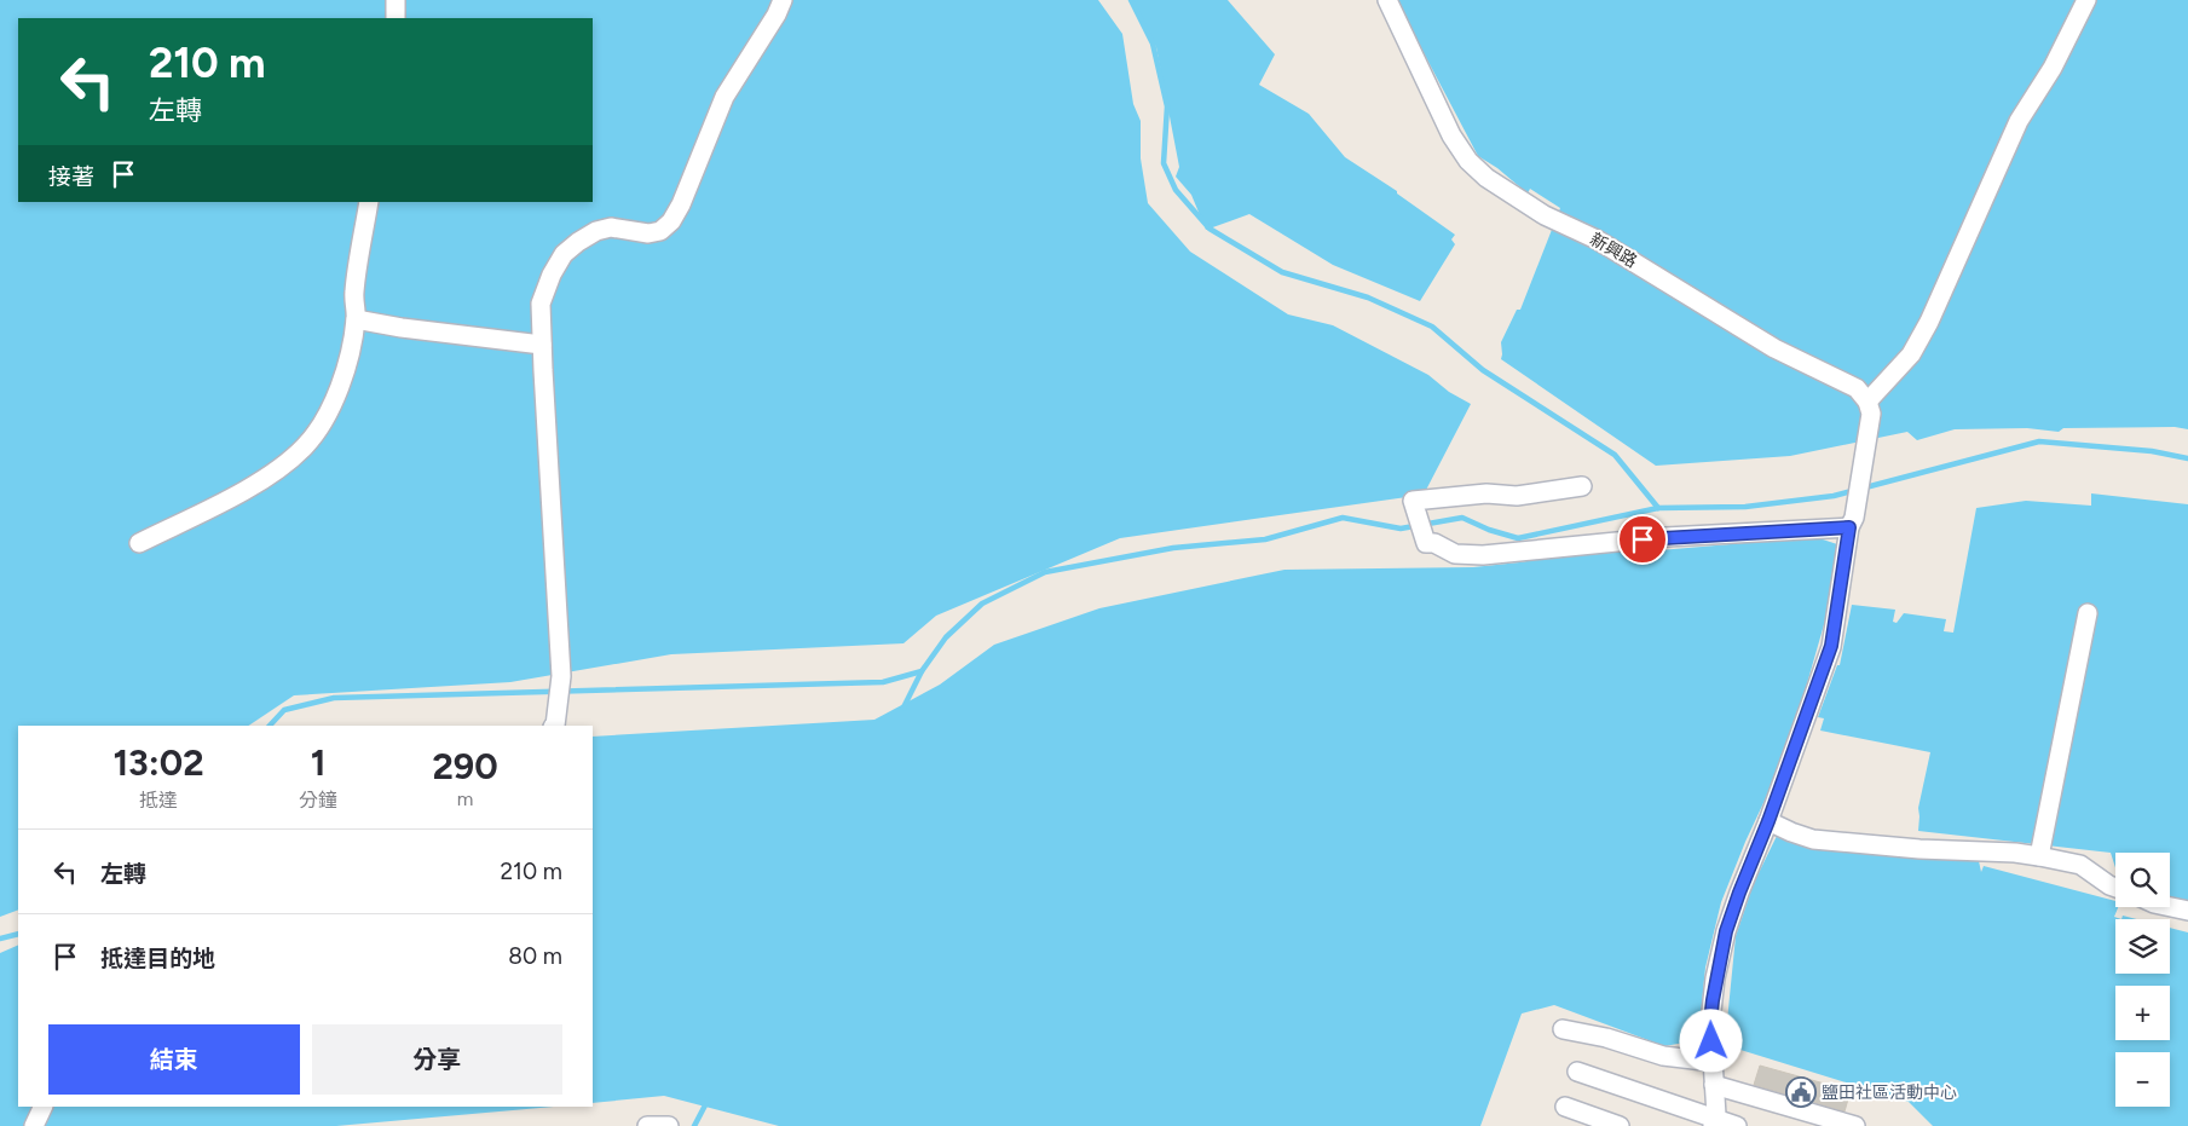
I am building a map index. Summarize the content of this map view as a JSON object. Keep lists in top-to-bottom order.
{
  "streets": {
    "street": ["新興路"]
  },
  "places": {
    "public building": ["鹽田社區活動中心"]
  },
  "page": {
    "turn": ["210 m", "左轉"],
    "then": "接著",
    "eta": [
      "13:02",
      "抵達",
      "1",
      "分鐘",
      "290",
      "m"
    ],
    "list": [
      {
        "name": "左轉",
        "value": "210 m"
      },
      {
        "name": "抵達目的地",
        "value": "80 m"
      }
    ],
    "map_buttons": ["+", "−"],
    "buttons": ["結束", "分享"]
  }
}
